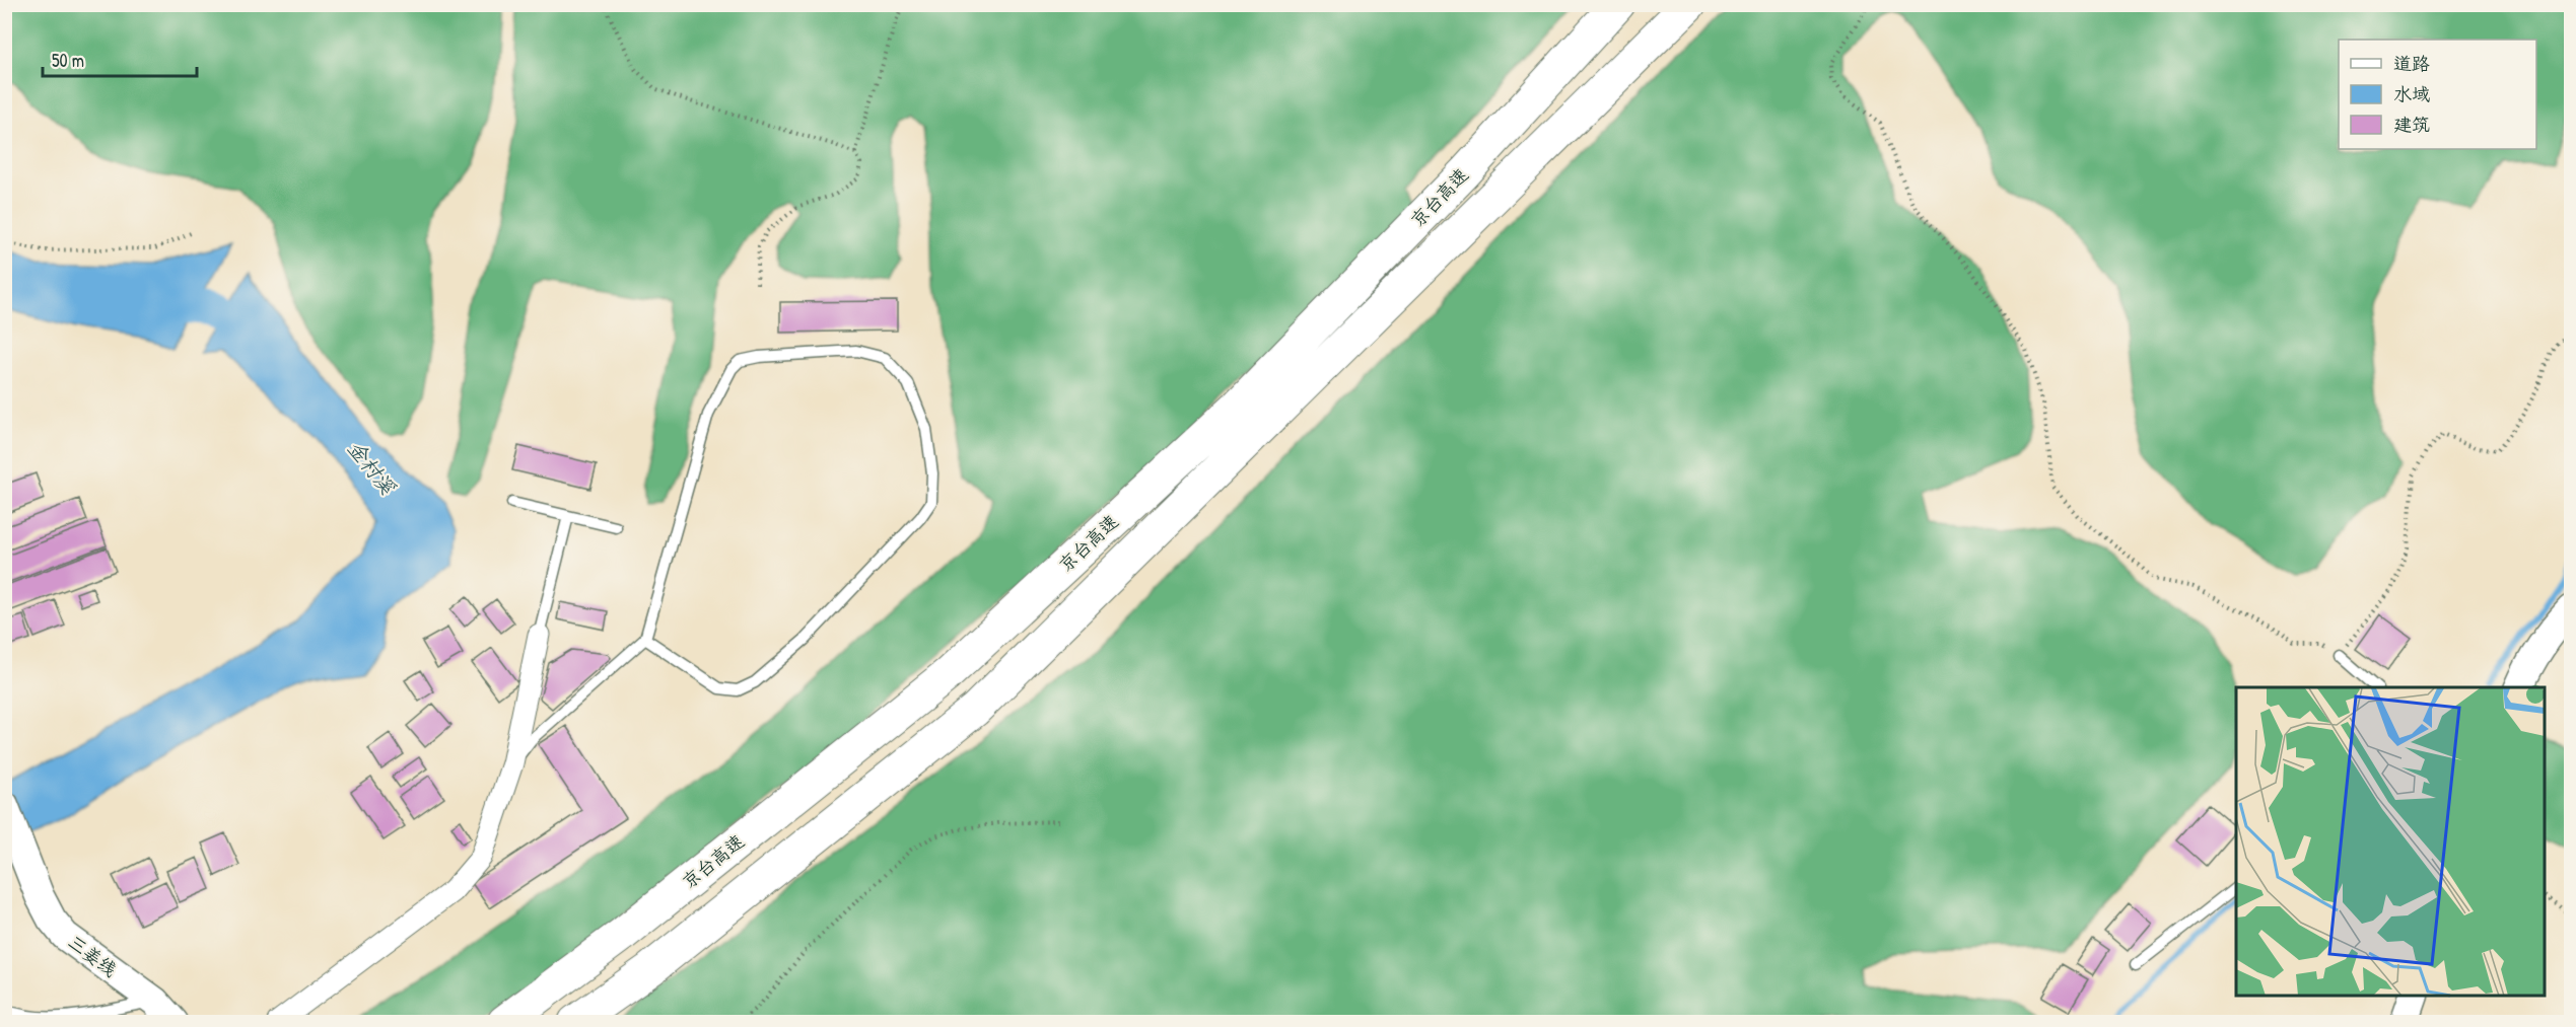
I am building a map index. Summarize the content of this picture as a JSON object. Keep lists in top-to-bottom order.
{
  "streets": {
    "highway": ["京台高速"],
    "main road": ["三姜线"]
  },
  "water": ["金村溪"],
  "legend": ["道路", "水域", "建筑"],
  "scale_bar": "50 m"
}
